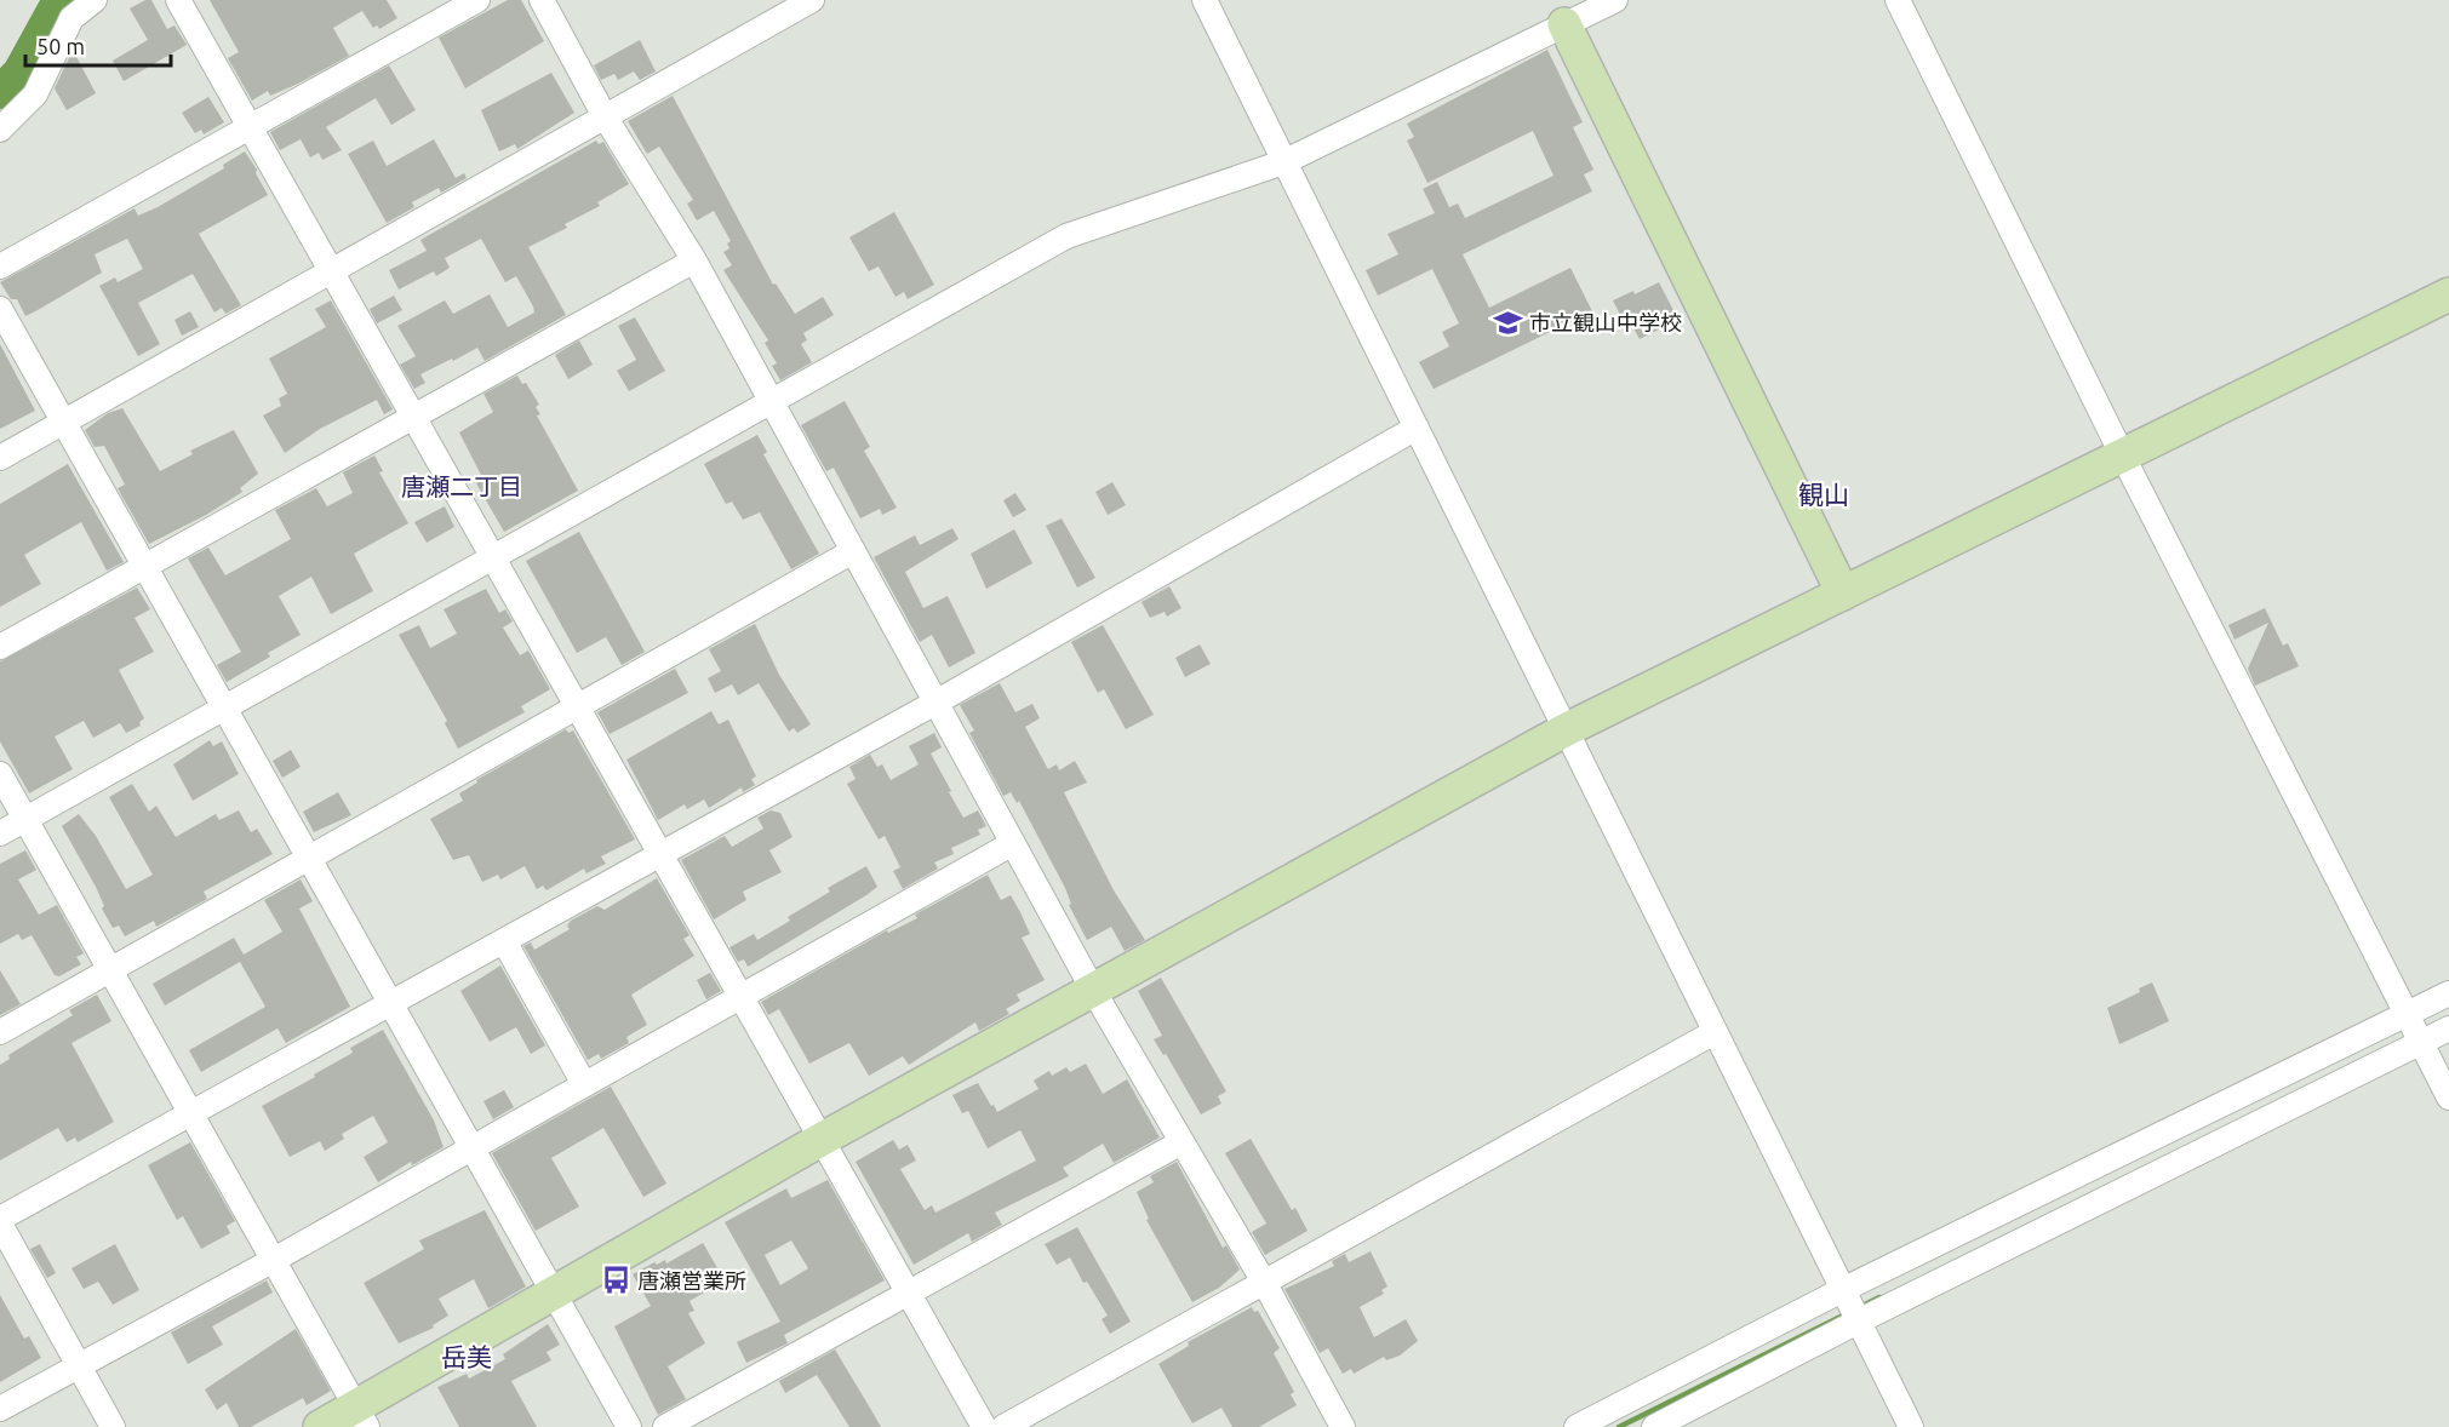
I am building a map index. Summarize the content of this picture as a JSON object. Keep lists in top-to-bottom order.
{
  "districts": ["唐瀬二丁目", "観山", "岳美"],
  "places": {
    "school or university": ["市立観山中学校"],
    "bus stop": ["唐瀬営業所"]
  },
  "scale_bar": "50 m"
}
